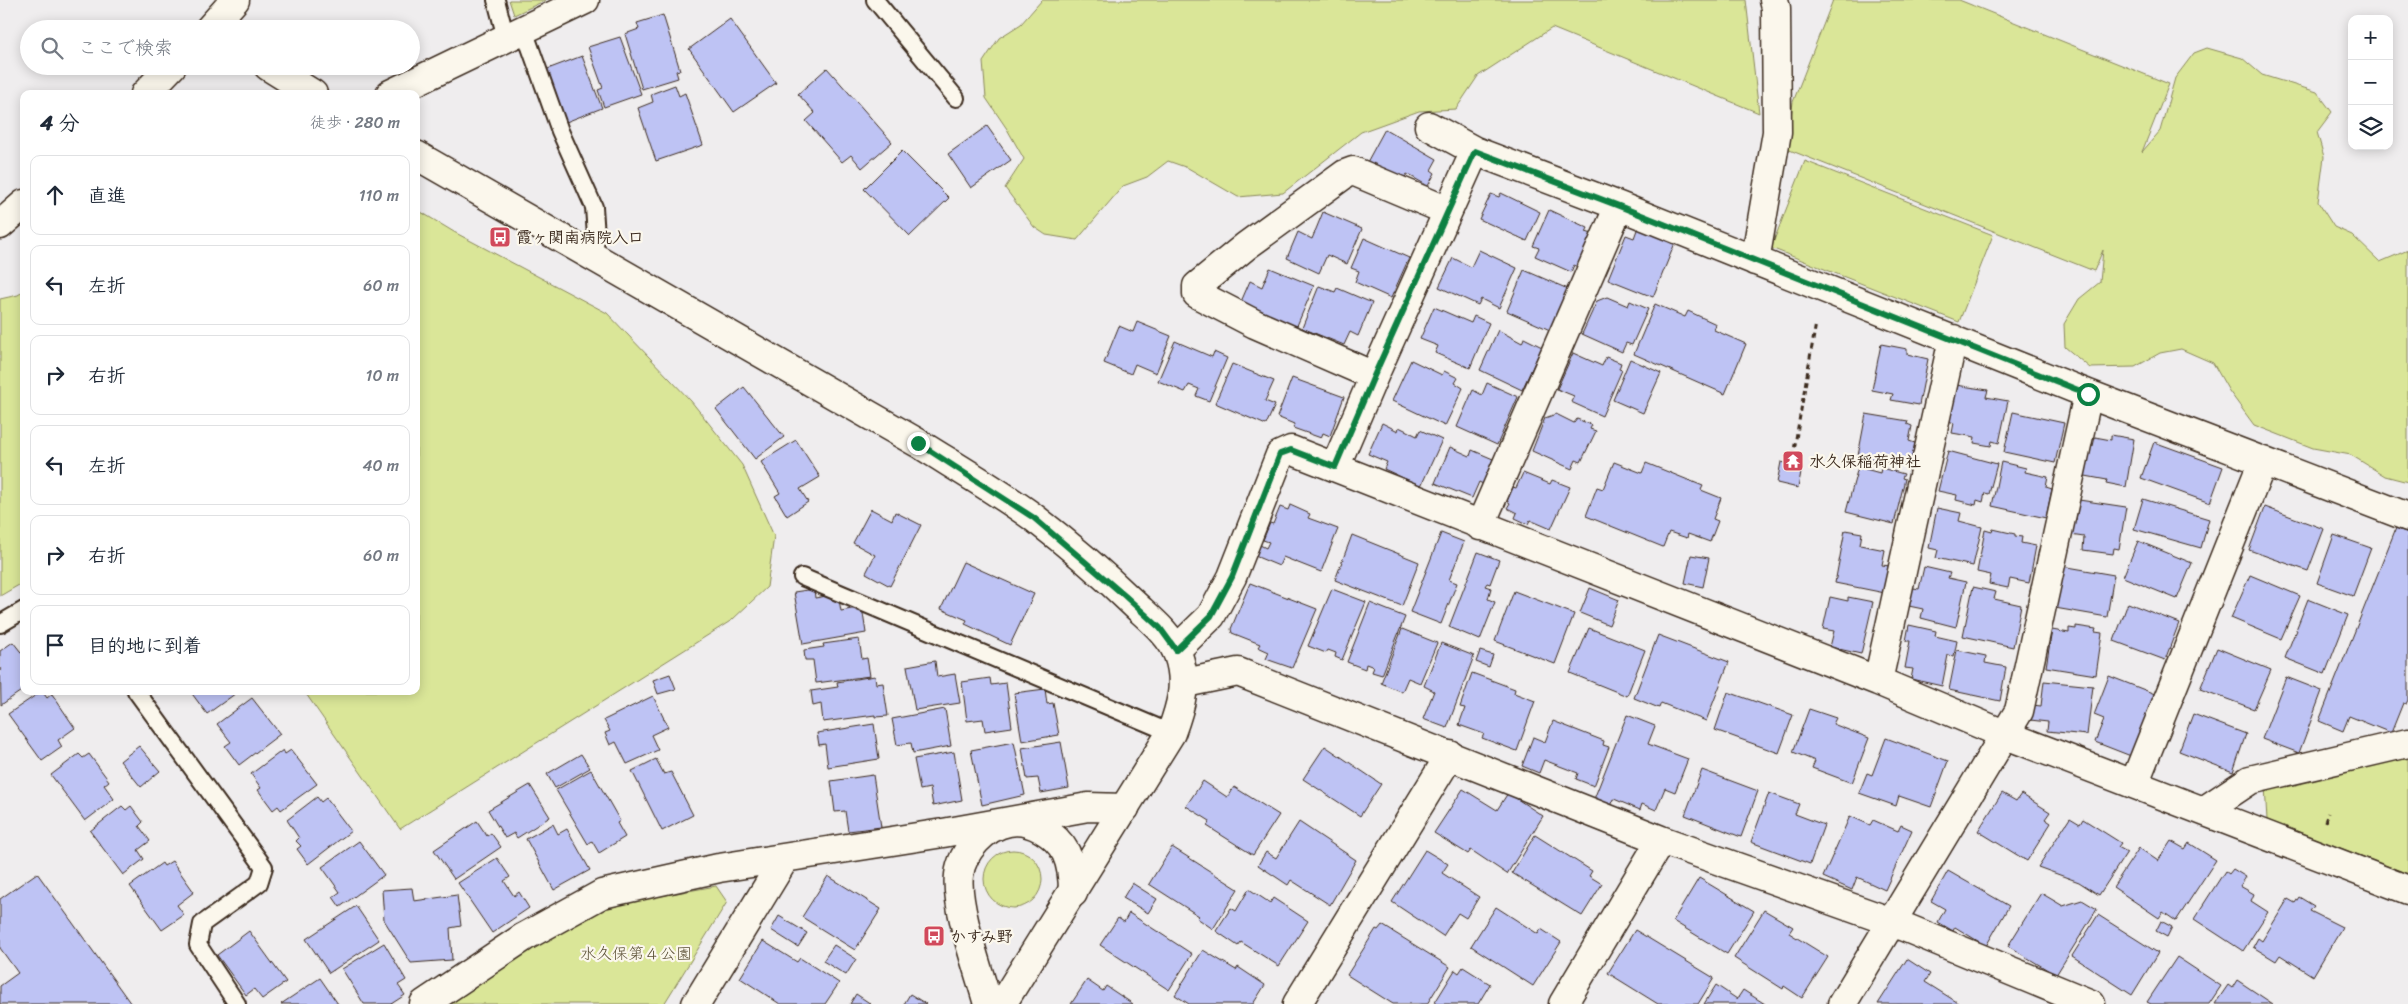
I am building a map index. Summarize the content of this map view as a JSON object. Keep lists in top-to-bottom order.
{
  "parks": ["水久保第４公園"],
  "places": {
    "bus stop": ["霞ヶ関南病院入口", "かすみ野"],
    "temple": ["水久保稲荷神社"]
  },
  "page": {
    "map_buttons": ["+", "−"],
    "search": "ここで検索",
    "heading": ["4 分", "徒歩 · 280 m"],
    "list": [
      ["直進", "110 m"],
      ["左折", "60 m"],
      ["右折", "10 m"],
      ["左折", "40 m"],
      ["右折", "60 m"],
      "目的地に到着"
    ]
  }
}
